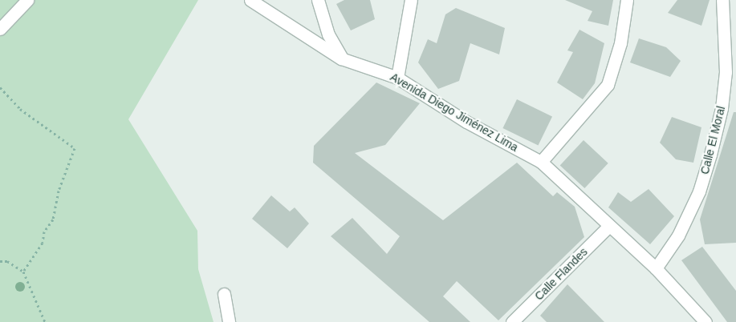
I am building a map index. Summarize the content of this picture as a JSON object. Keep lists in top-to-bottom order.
{
  "streets": {
    "street": ["Avenida Diego Jiménez Lima", "Calle El Moral", "Calle Flandes"]
  },
  "crossings": [
    ["Avenida Diego Jiménez Lima", "Calle El Moral"],
    ["Avenida Diego Jiménez Lima", "Calle Flandes"]
  ]
}
